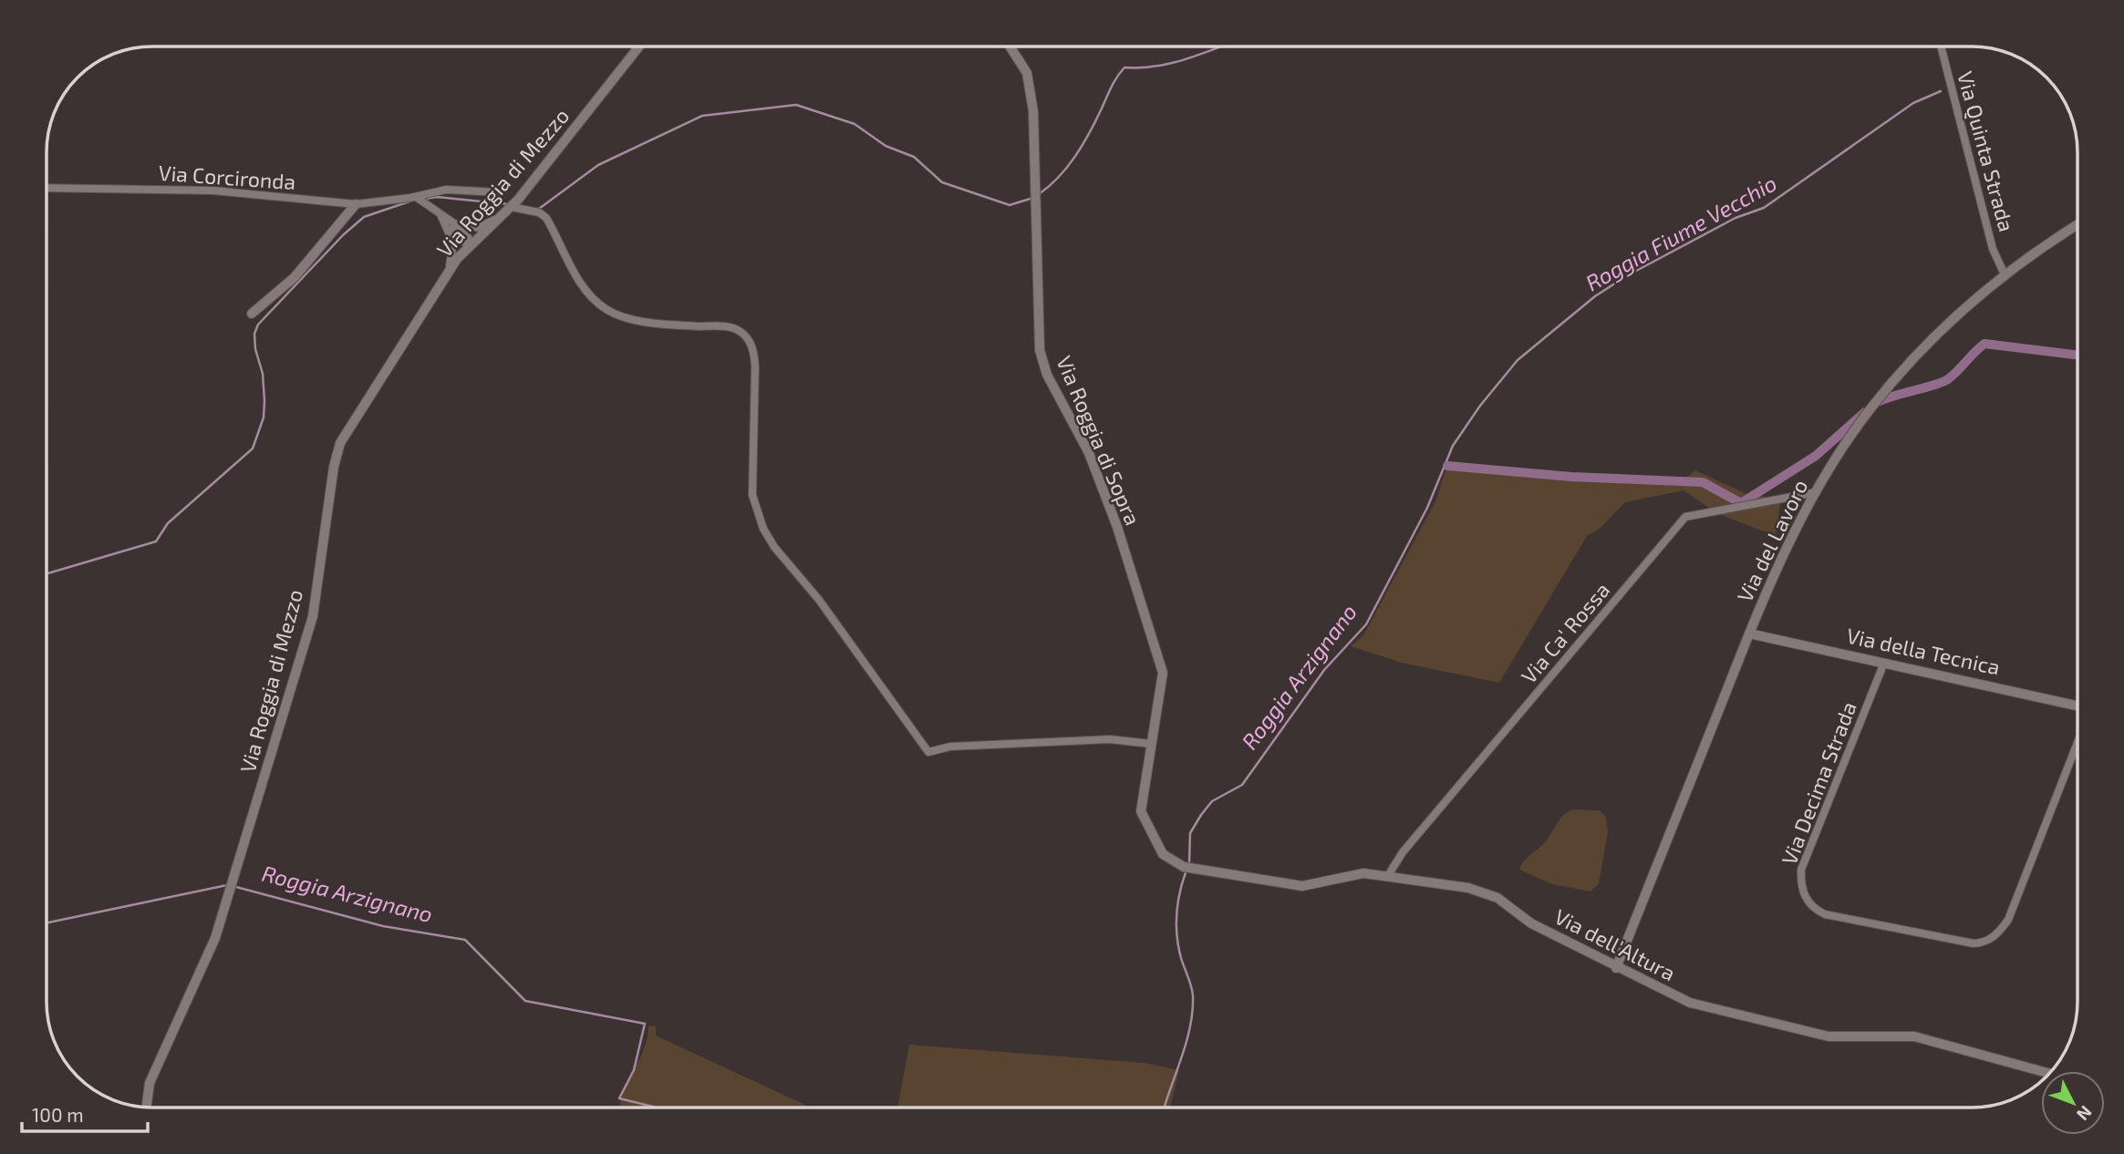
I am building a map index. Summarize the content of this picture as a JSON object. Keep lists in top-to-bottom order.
{
  "streets": {
    "street": [
      "Via Quinta Strada",
      "Via Corcironda",
      "Via Roggia di Mezzo",
      "Via Roggia di Sopra",
      "Via del Lavoro",
      "Via Ca' Rossa",
      "Via della Tecnica",
      "Via Decima Strada",
      "Via dell'Altura"
    ]
  },
  "crossings": [
    ["Via Quinta Strada", "Via del Lavoro"],
    ["Via Roggia di Sopra", "Via dell'Altura"],
    ["Via del Lavoro", "Via Ca' Rossa"],
    ["Via del Lavoro", "Via della Tecnica"],
    ["Via del Lavoro", "Via dell'Altura"],
    ["Via Ca' Rossa", "Via dell'Altura"],
    ["Via della Tecnica", "Via Decima Strada"]
  ],
  "water": ["Roggia Fiume Vecchio", "Roggia Arzignano"],
  "scale_bar": "100 m",
  "north": "bottom right"
}
